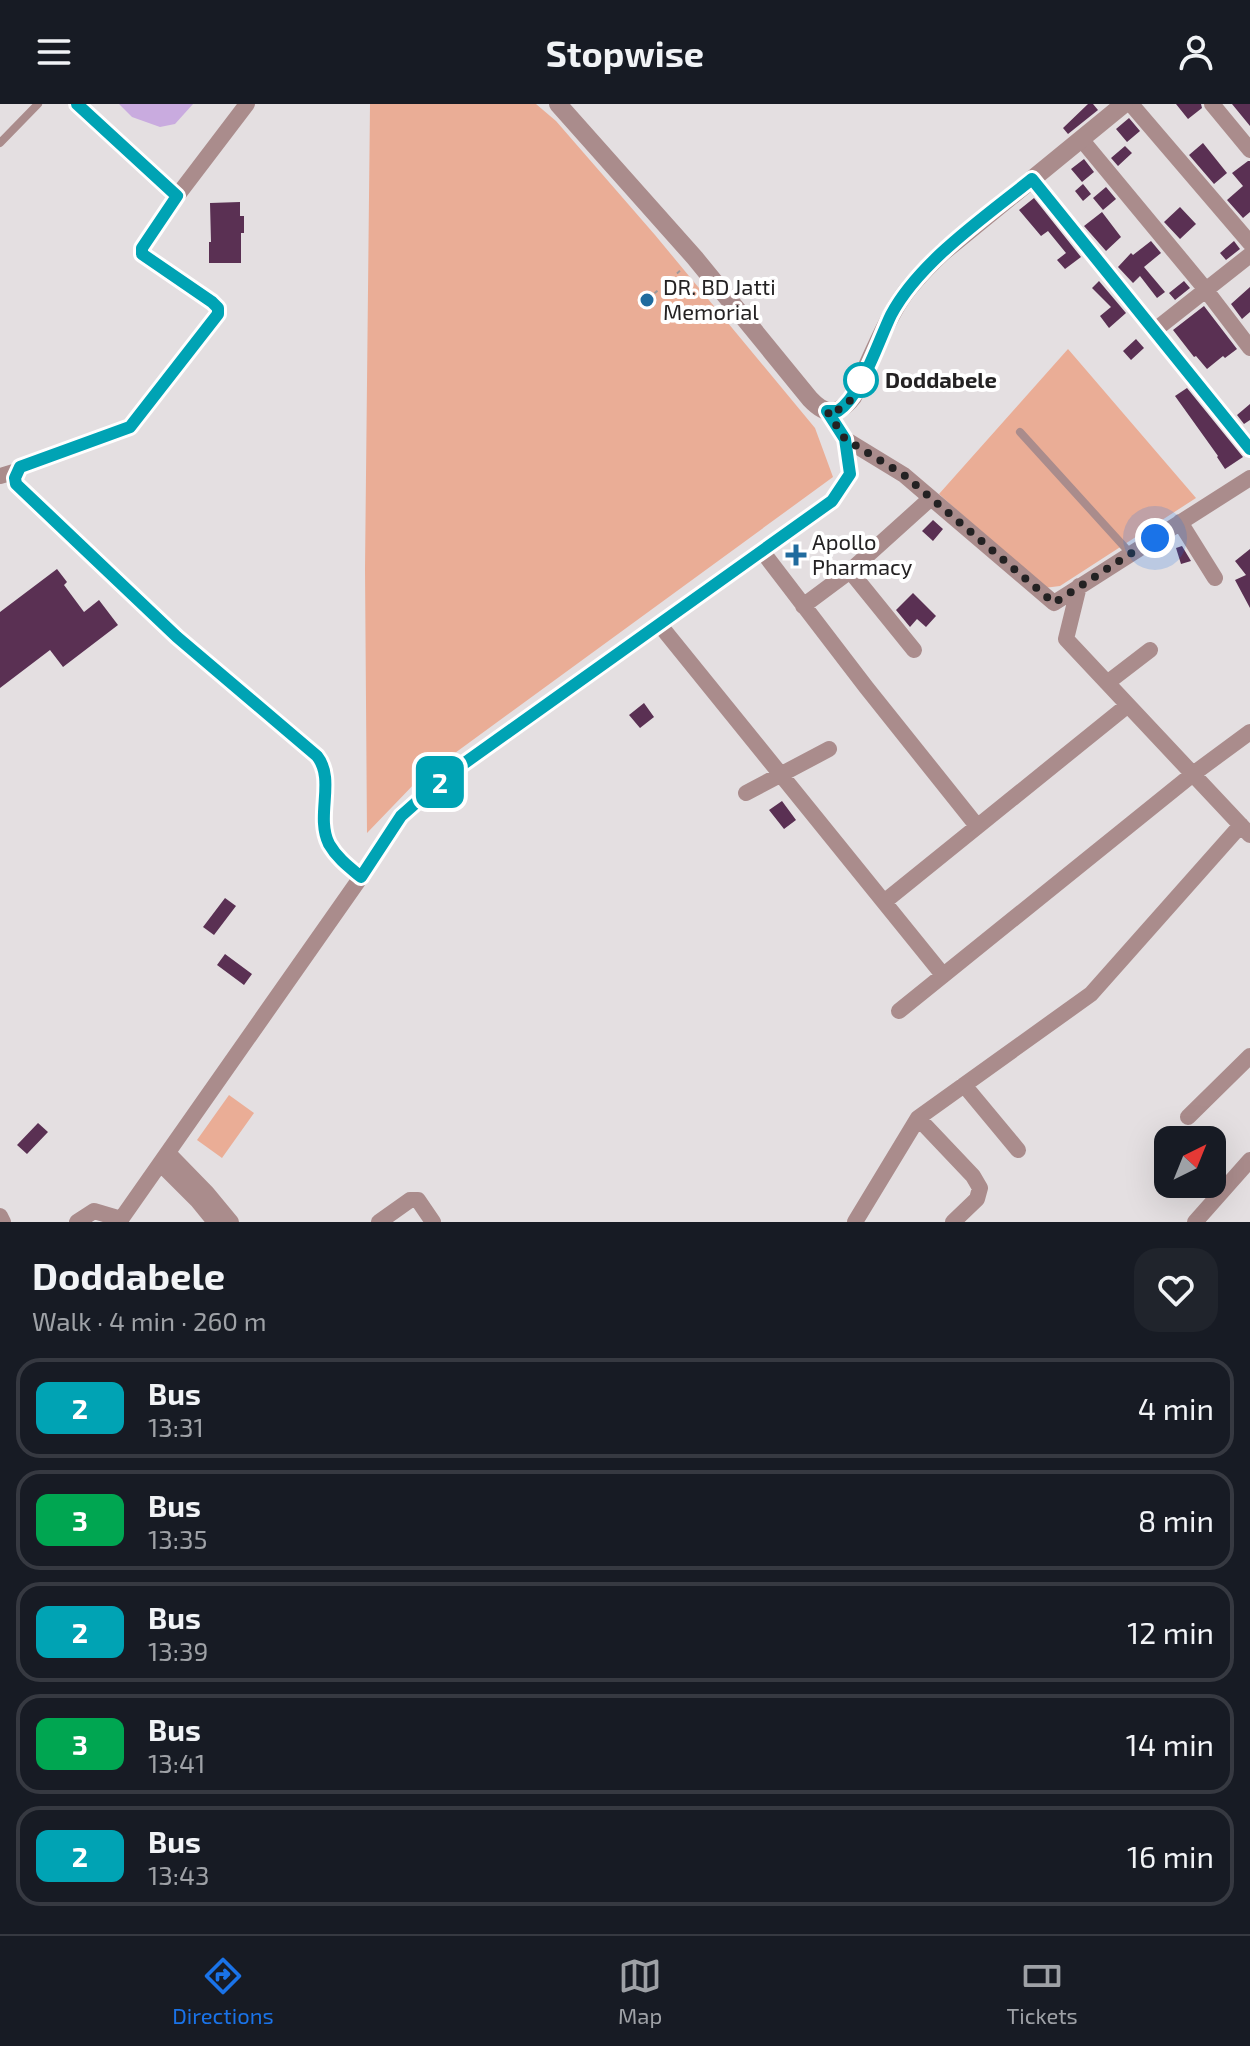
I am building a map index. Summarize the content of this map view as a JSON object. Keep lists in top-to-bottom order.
{
  "places": {
    "other": ["DR. BD Jatti Memorial", "Doddabele"],
    "health": ["Apollo Pharmacy"]
  },
  "lines": ["bus line 2"],
  "north": "top right",
  "page": {
    "header": "Stopwise",
    "on_map": "2",
    "heading": ["Doddabele", "Walk · 4 min · 260 m"],
    "list": [
      {
        "mark": "2",
        "name": "Bus",
        "note": "13:31",
        "value": "4 min"
      },
      {
        "mark": "3",
        "name": "Bus",
        "note": "13:35",
        "value": "8 min"
      },
      {
        "mark": "2",
        "name": "Bus",
        "note": "13:39",
        "value": "12 min"
      },
      {
        "mark": "3",
        "name": "Bus",
        "note": "13:41",
        "value": "14 min"
      },
      {
        "mark": "2",
        "name": "Bus",
        "note": "13:43",
        "value": "16 min"
      }
    ],
    "tabs": ["Directions", "Map", "Tickets"]
  }
}
